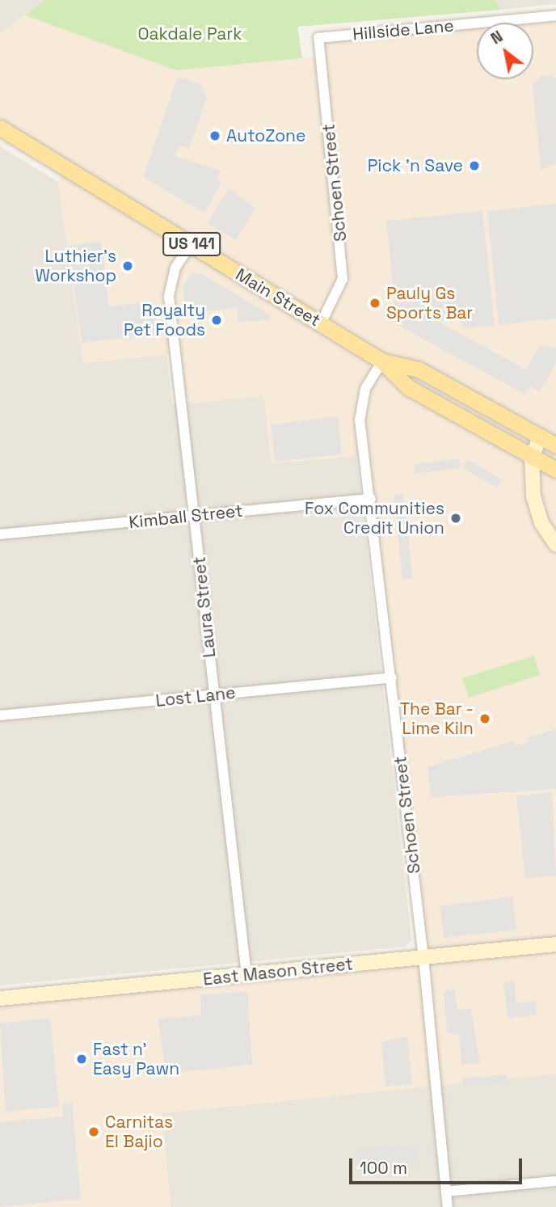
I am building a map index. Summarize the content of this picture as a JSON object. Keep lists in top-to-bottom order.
{
  "streets": {
    "main road": ["US 141", "Main Street", "East Mason Street"],
    "street": [
      "Hillside Lane",
      "Schoen Street",
      "Kimball Street",
      "Laura Street",
      "Lost Lane"
    ]
  },
  "crossings": [
    ["Hillside Lane", "Schoen Street"],
    ["Schoen Street", "Main Street"],
    ["Schoen Street", "Kimball Street"],
    ["Schoen Street", "Lost Lane"],
    ["Schoen Street", "East Mason Street"],
    ["Main Street", "Laura Street"],
    ["Kimball Street", "Laura Street"],
    ["Laura Street", "Lost Lane"],
    ["Laura Street", "East Mason Street"]
  ],
  "parks": ["Oakdale Park"],
  "places": [
    "AutoZone",
    "Pick 'n Save",
    "Luthier's Workshop",
    "Pauly Gs Sports Bar",
    "Royalty Pet Foods",
    "Fox Communities Credit Union",
    "The Bar - Lime Kiln",
    "Fast n' Easy Pawn",
    "Carnitas El Bajio"
  ],
  "scale_bar": "100 m",
  "north": "top left"
}
